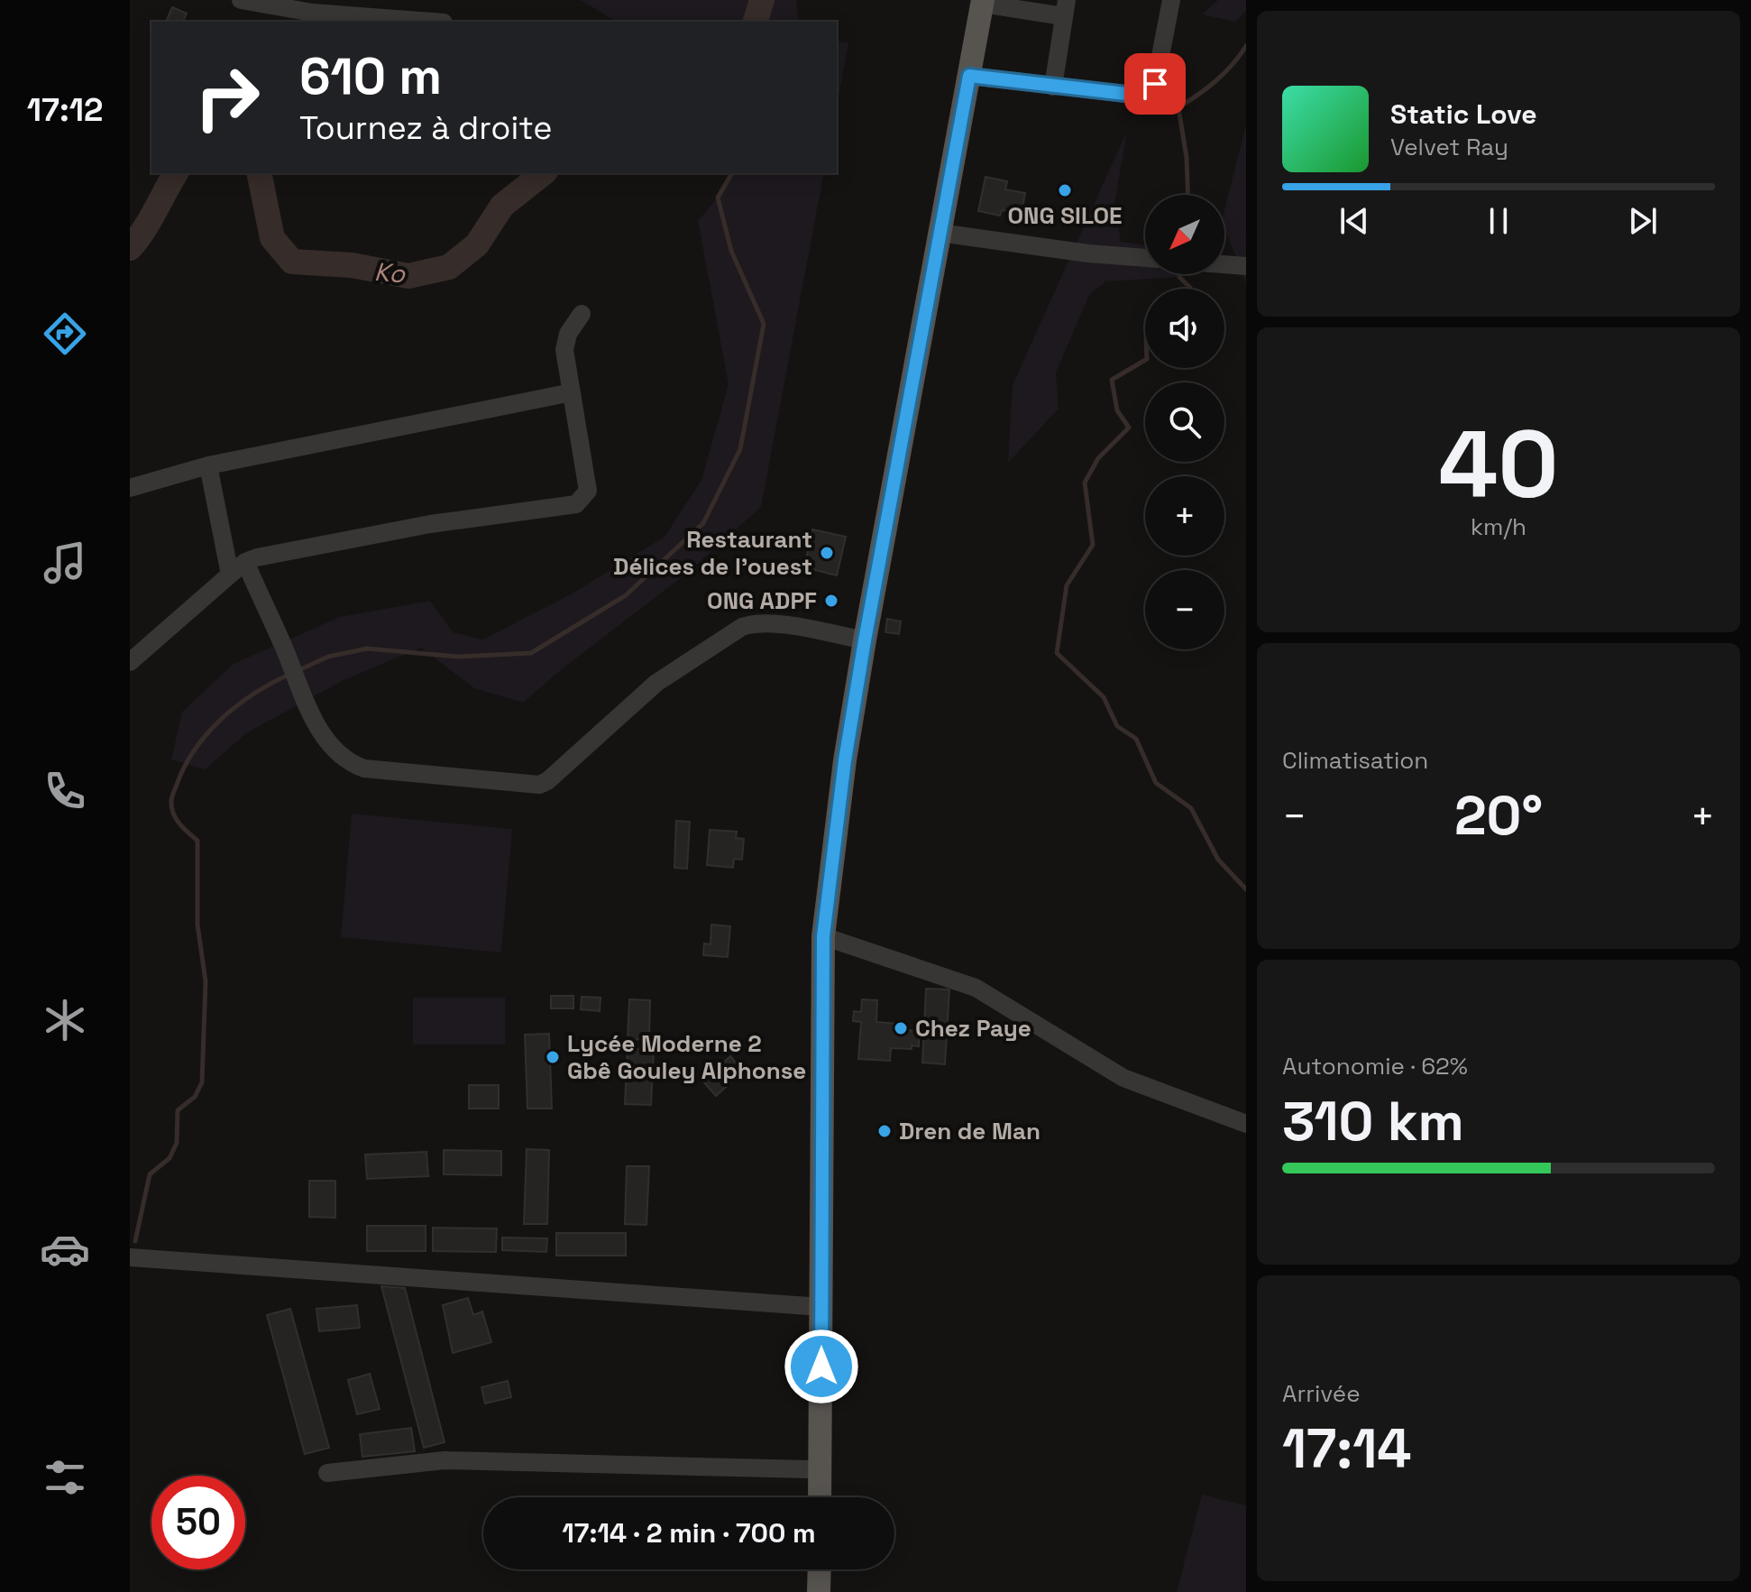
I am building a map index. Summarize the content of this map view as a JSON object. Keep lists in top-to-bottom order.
{
  "water": ["Ko"],
  "places": [
    "ONG SILOE",
    "Restaurant Délices de l'ouest",
    "ONG ADPF",
    "Chez Paye",
    "Lycée Moderne 2 Gbê Gouley Alphonse",
    "Dren de Man"
  ],
  "north": "bottom left",
  "page": {
    "tabs": "17:12",
    "turn": ["610 m", "Tournez à droite"],
    "song": ["Static Love", "Velvet Ray"],
    "map_buttons": ["+", "−"],
    "tile": [
      ["40", "km/h"],
      "Climatisation",
      ["Autonomie · 62%", "310 km"],
      ["Arrivée", "17:14"]
    ],
    "heat": ["−", "20°", "+"],
    "limit": "50",
    "trip": "17:14 · 2 min · 700 m"
  }
}
